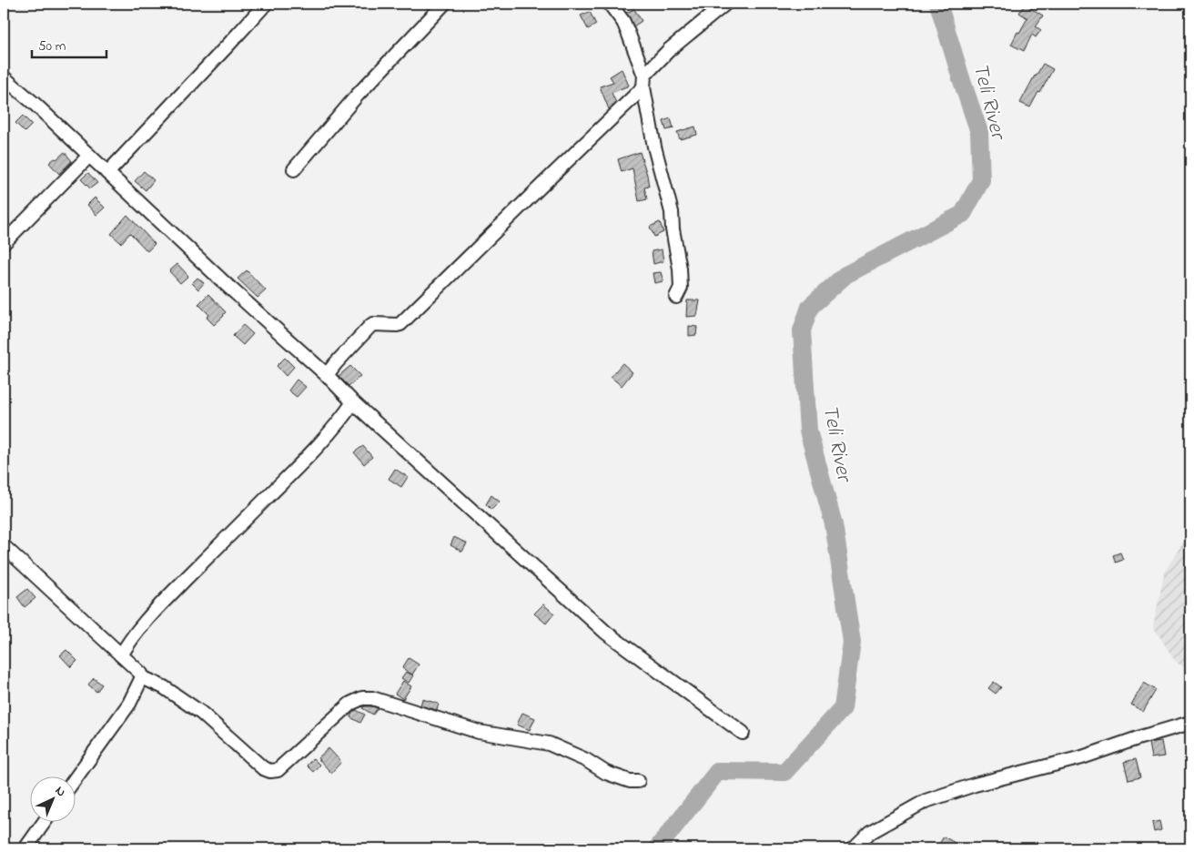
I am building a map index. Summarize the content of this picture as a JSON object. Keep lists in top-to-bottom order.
{
  "water": ["Teli River"],
  "scale_bar": "50 m",
  "north": "top right"
}
